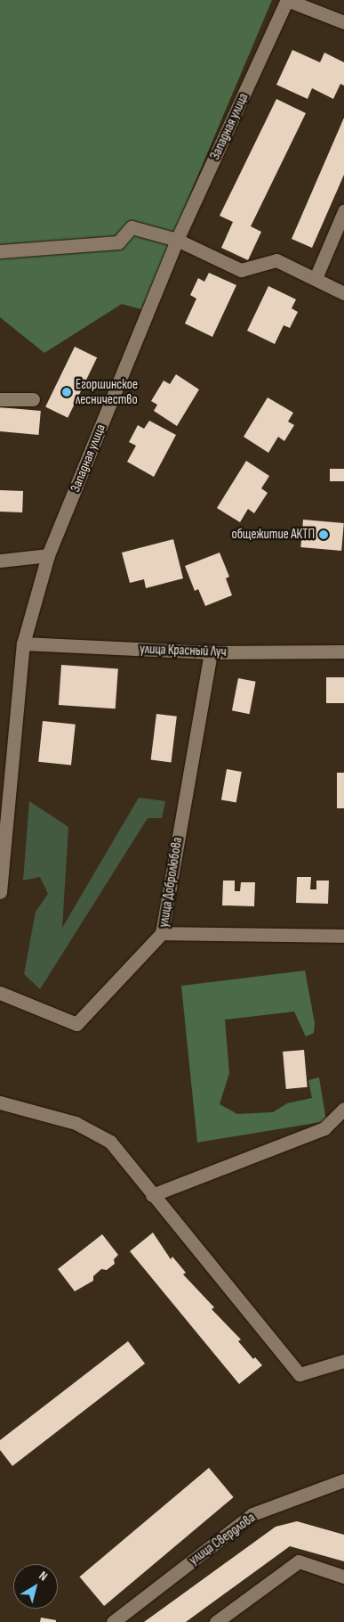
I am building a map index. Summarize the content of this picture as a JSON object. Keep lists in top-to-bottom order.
{
  "streets": {
    "street": [
      "Западная улица",
      "улица Красный Луч",
      "улица Добролюбова",
      "улица Свердлова"
    ]
  },
  "crossings": [
    ["Западная улица", "улица Красный Луч"],
    ["улица Красный Луч", "улица Добролюбова"]
  ],
  "places": ["Егоршинское лесничество", "общежитие АКТП"],
  "north": "top right"
}
